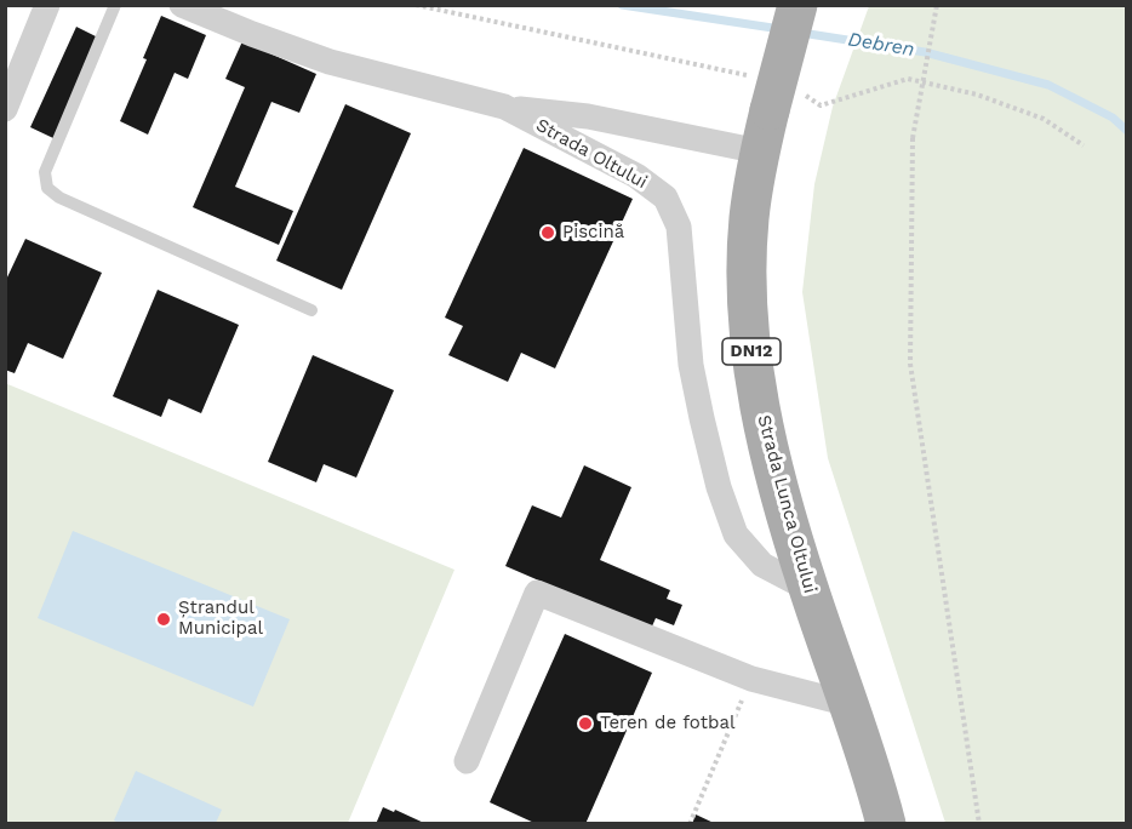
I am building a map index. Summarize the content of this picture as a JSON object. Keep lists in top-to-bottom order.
{
  "streets": {
    "main road": ["DN12", "Strada Lunca Oltului"],
    "street": ["Strada Oltului"]
  },
  "crossings": [
    ["Strada Oltului", "Strada Lunca Oltului"]
  ],
  "water": ["Debren"],
  "places": ["Piscină", "Ștrandul Municipal", "Teren de fotbal"]
}
